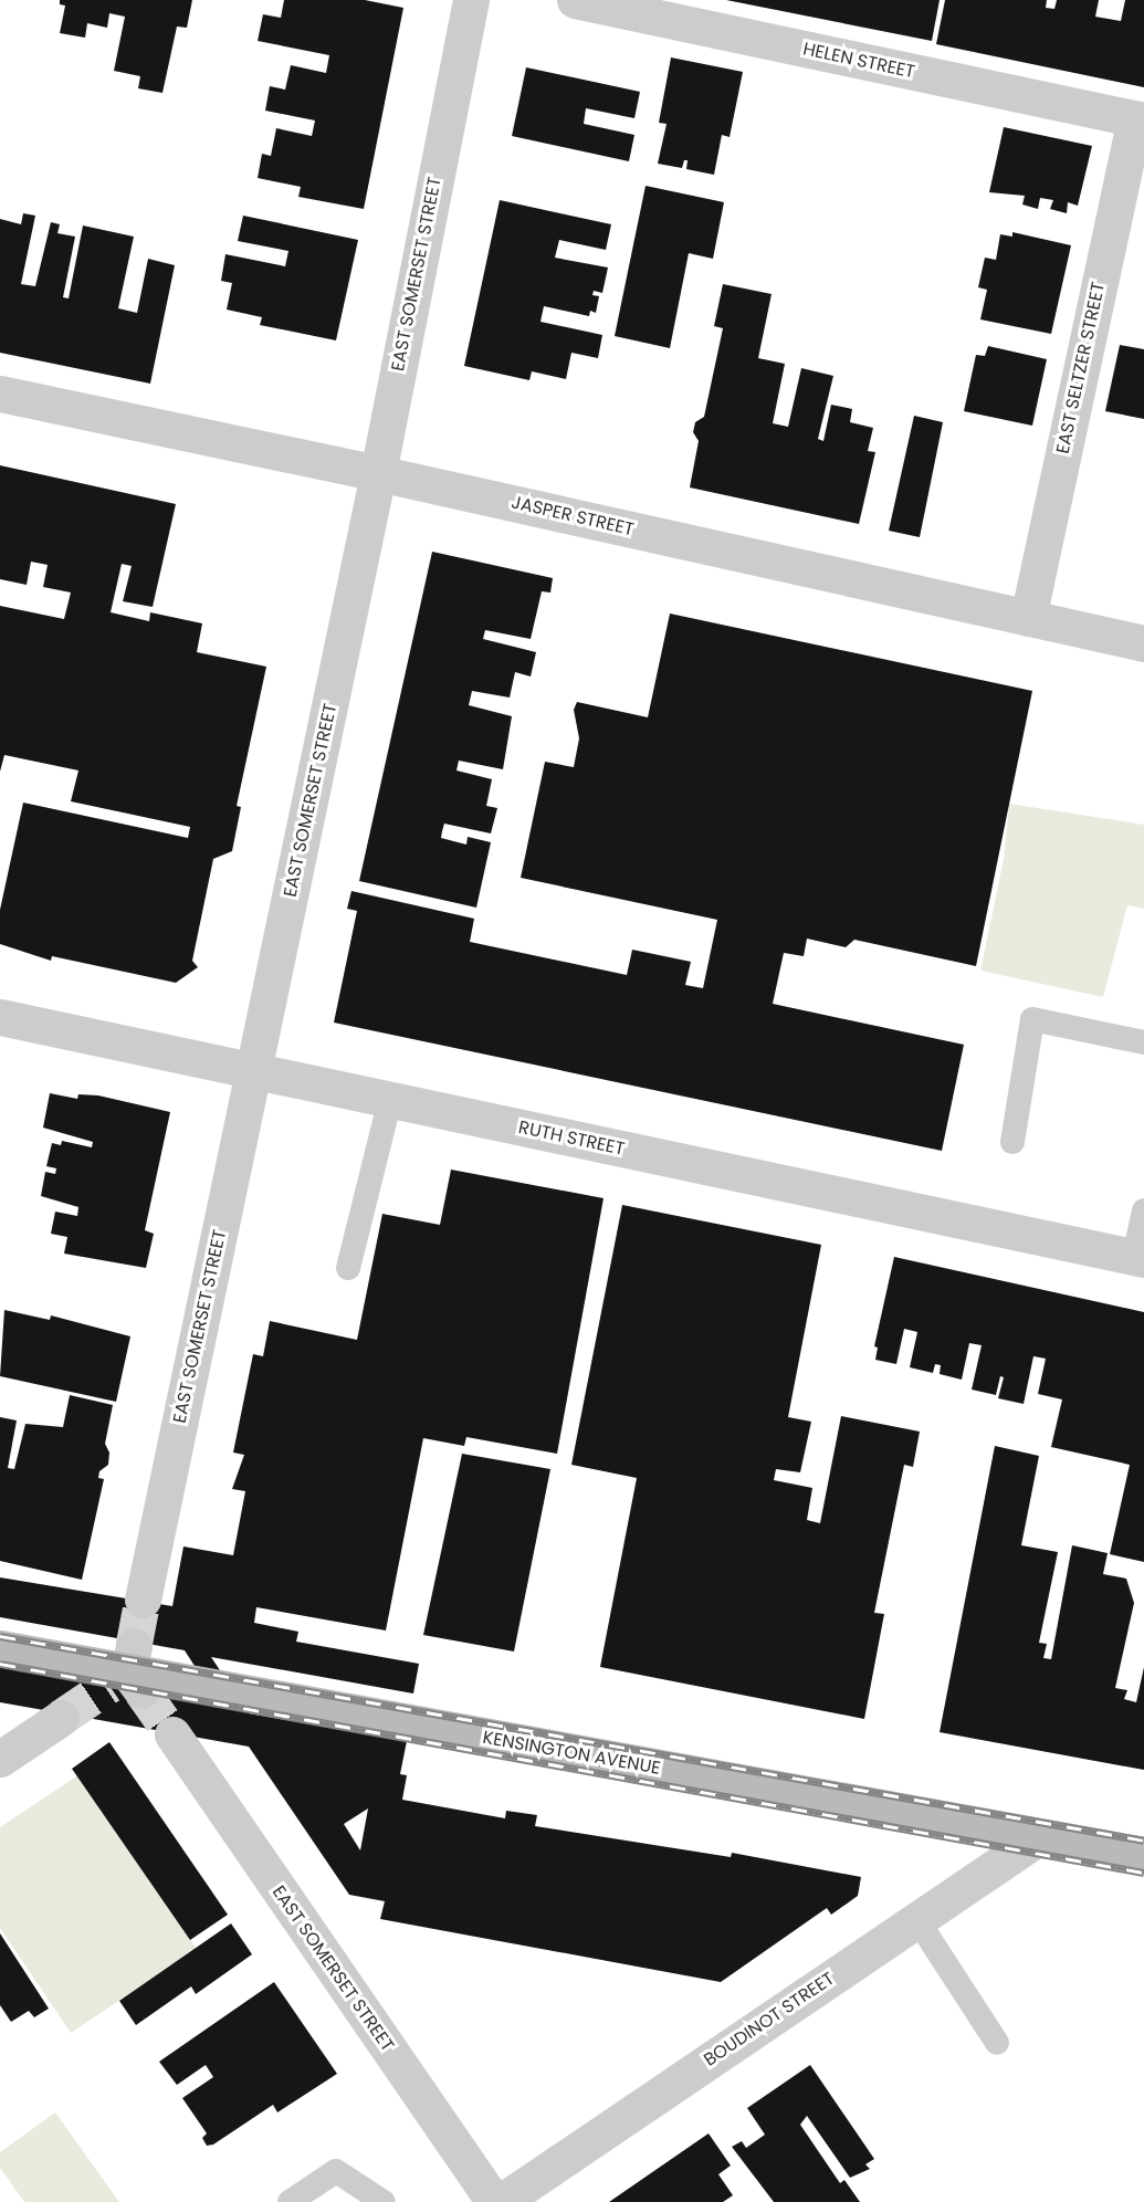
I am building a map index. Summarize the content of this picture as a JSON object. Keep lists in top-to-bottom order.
{
  "streets": {
    "street": [
      "HELEN STREET",
      "EAST SOMERSET STREET",
      "EAST SELTZER STREET",
      "JASPER STREET",
      "RUTH STREET",
      "KENSINGTON AVENUE",
      "BOUDINOT STREET"
    ]
  },
  "crossings": [
    ["HELEN STREET", "EAST SELTZER STREET"],
    ["EAST SOMERSET STREET", "JASPER STREET"],
    ["EAST SOMERSET STREET", "RUTH STREET"],
    ["EAST SELTZER STREET", "JASPER STREET"],
    ["KENSINGTON AVENUE", "BOUDINOT STREET"]
  ]
}
